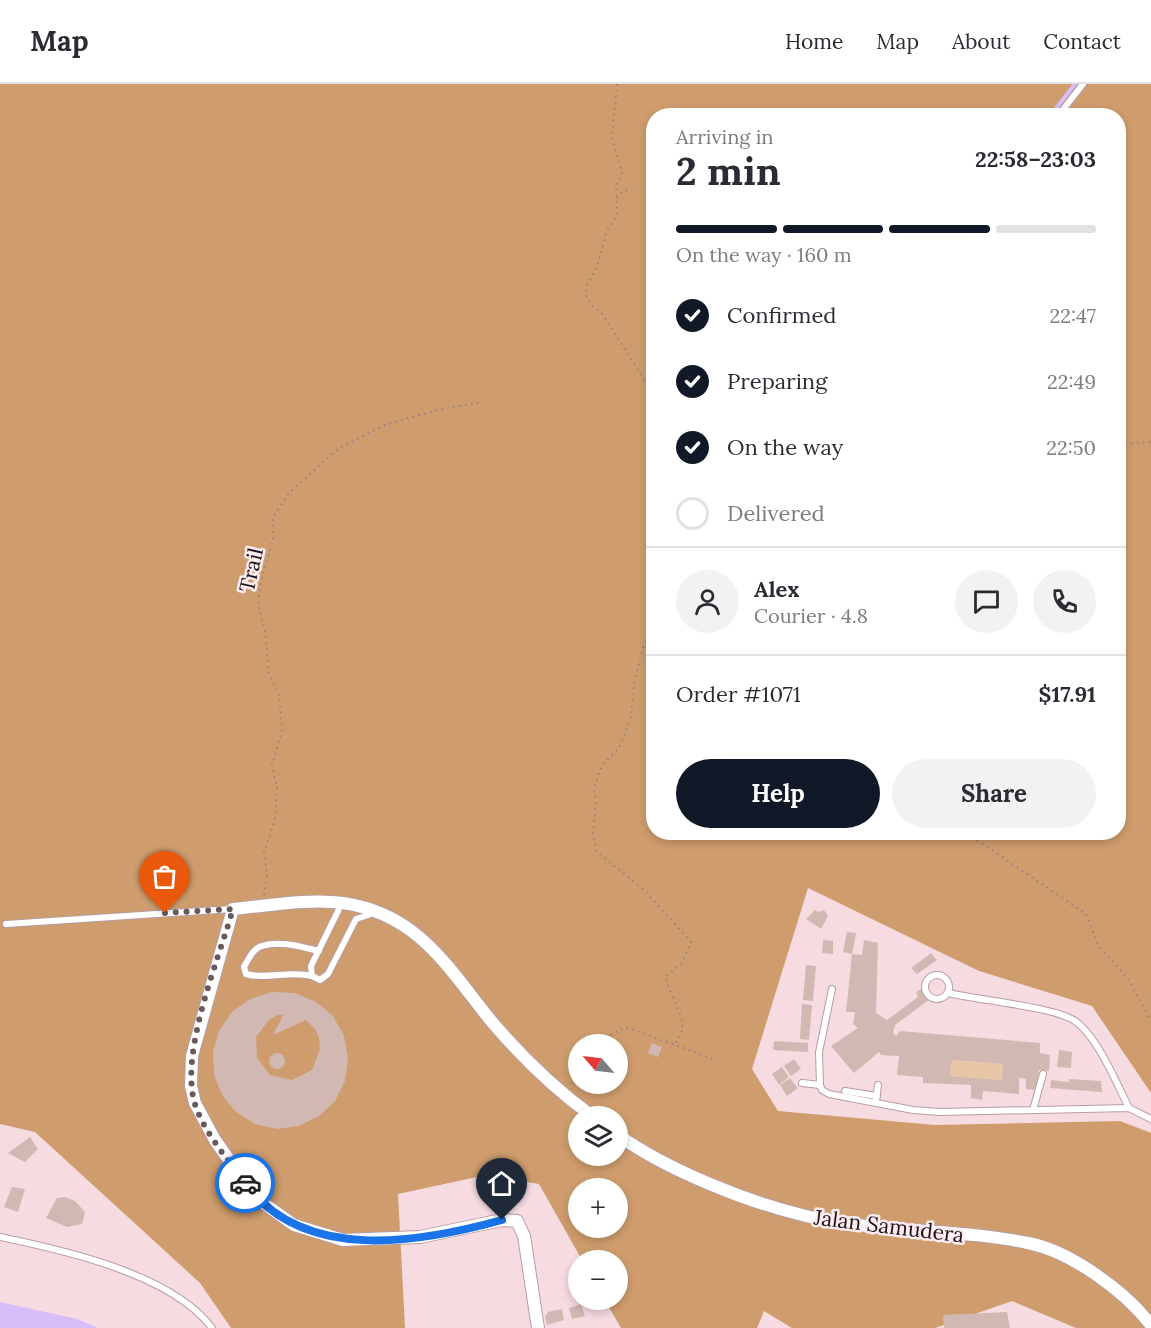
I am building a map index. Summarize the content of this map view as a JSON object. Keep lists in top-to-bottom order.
{
  "streets": {
    "street": ["Jalan Samudera"],
    "path": ["Trail"]
  },
  "north": "top left",
  "page": {
    "header": "Map",
    "nav": [
      "Home",
      "Map",
      "About",
      "Contact"
    ],
    "heading": ["2 min", "Arriving in", "22:58–23:03"],
    "panel": [
      "Alex",
      "Courier · 4.8",
      "Order #1071",
      "$17.91"
    ],
    "bar": "On the way · 160 m",
    "list": [
      ["Confirmed", "22:47"],
      ["Preparing", "22:49"],
      ["On the way", "22:50"],
      "Delivered"
    ],
    "buttons": ["Help", "Share"],
    "map_buttons": ["+", "−"]
  }
}
